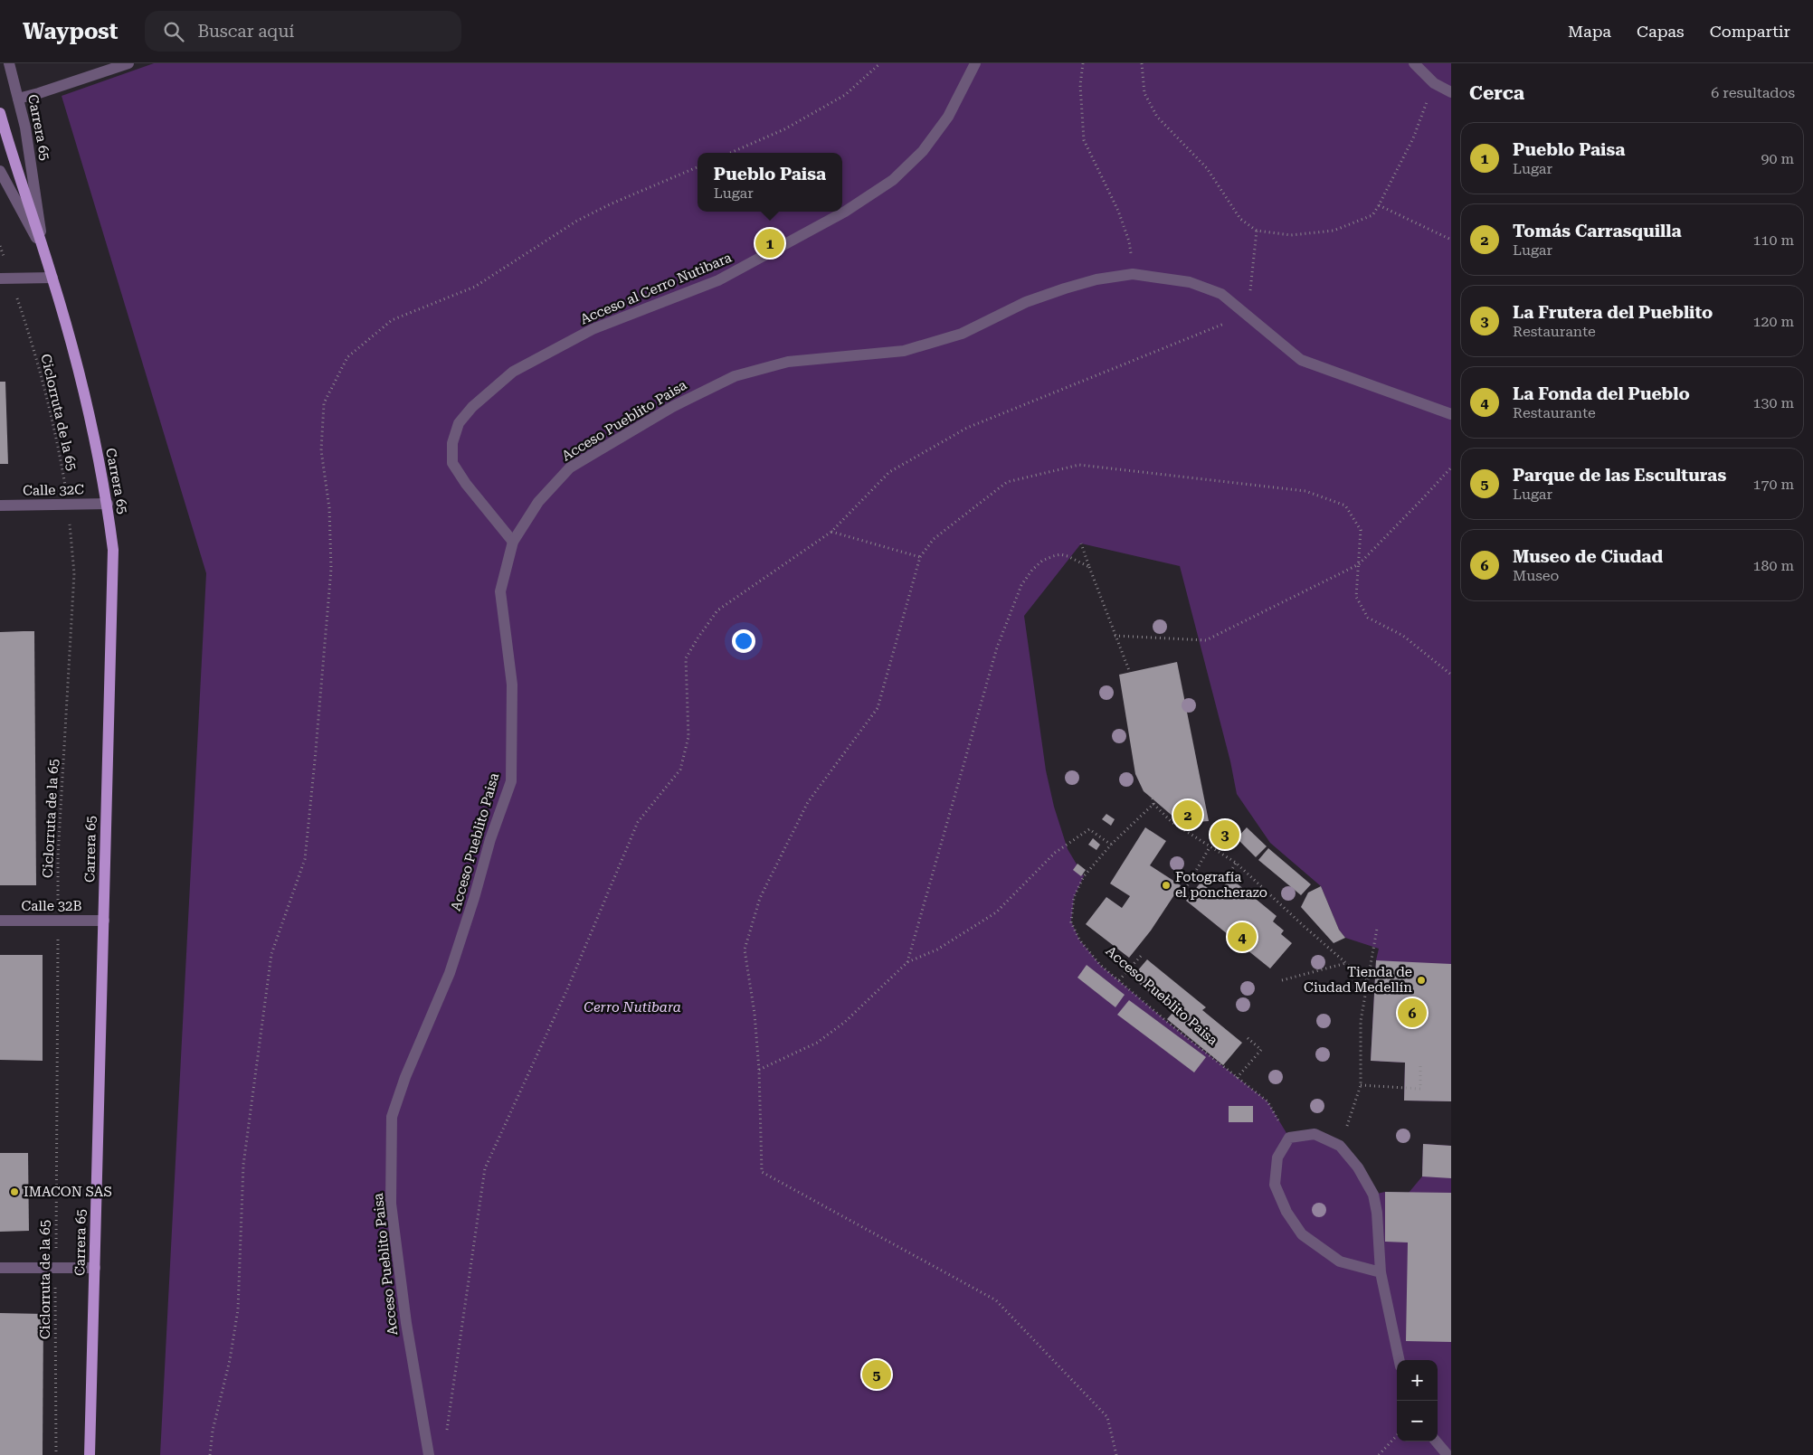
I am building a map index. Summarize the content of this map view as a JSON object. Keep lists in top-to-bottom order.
{
  "streets": {
    "main road": ["Carrera 65"],
    "street": [
      "Acceso al Cerro Nutibara",
      "Acceso Pueblito Paisa",
      "Calle 32C",
      "Calle 32B"
    ],
    "path": ["Ciclorruta de la 65"]
  },
  "crossings": [
    ["Carrera 65", "Calle 32C"],
    ["Carrera 65", "Calle 32B"],
    ["Acceso al Cerro Nutibara", "Acceso Pueblito Paisa"],
    ["Ciclorruta de la 65", "Calle 32C"],
    ["Ciclorruta de la 65", "Calle 32B"]
  ],
  "parks": ["Cerro Nutibara"],
  "places": ["Fotografía el poncherazo", "Tienda de Ciudad Medellín", "IMACON SAS"],
  "page": {
    "header": "Waypost",
    "search": "Buscar aquí",
    "nav": ["Mapa", "Capas", "Compartir"],
    "heading": ["Cerca", "6 resultados"],
    "list": [
      {
        "mark": "1",
        "name": "Pueblo Paisa",
        "note": "Lugar",
        "value": "90 m"
      },
      {
        "mark": "2",
        "name": "Tomás Carrasquilla",
        "note": "Lugar",
        "value": "110 m"
      },
      {
        "mark": "3",
        "name": "La Frutera del Pueblito",
        "note": "Restaurante",
        "value": "120 m"
      },
      {
        "mark": "4",
        "name": "La Fonda del Pueblo",
        "note": "Restaurante",
        "value": "130 m"
      },
      {
        "mark": "5",
        "name": "Parque de las Esculturas",
        "note": "Lugar",
        "value": "170 m"
      },
      {
        "mark": "6",
        "name": "Museo de Ciudad",
        "note": "Museo",
        "value": "180 m"
      }
    ],
    "popup": ["Pueblo Paisa", "Lugar"],
    "pins": [
      "1",
      "2",
      "3",
      "4",
      "6",
      "5"
    ],
    "map_buttons": ["+", "−"]
  }
}
